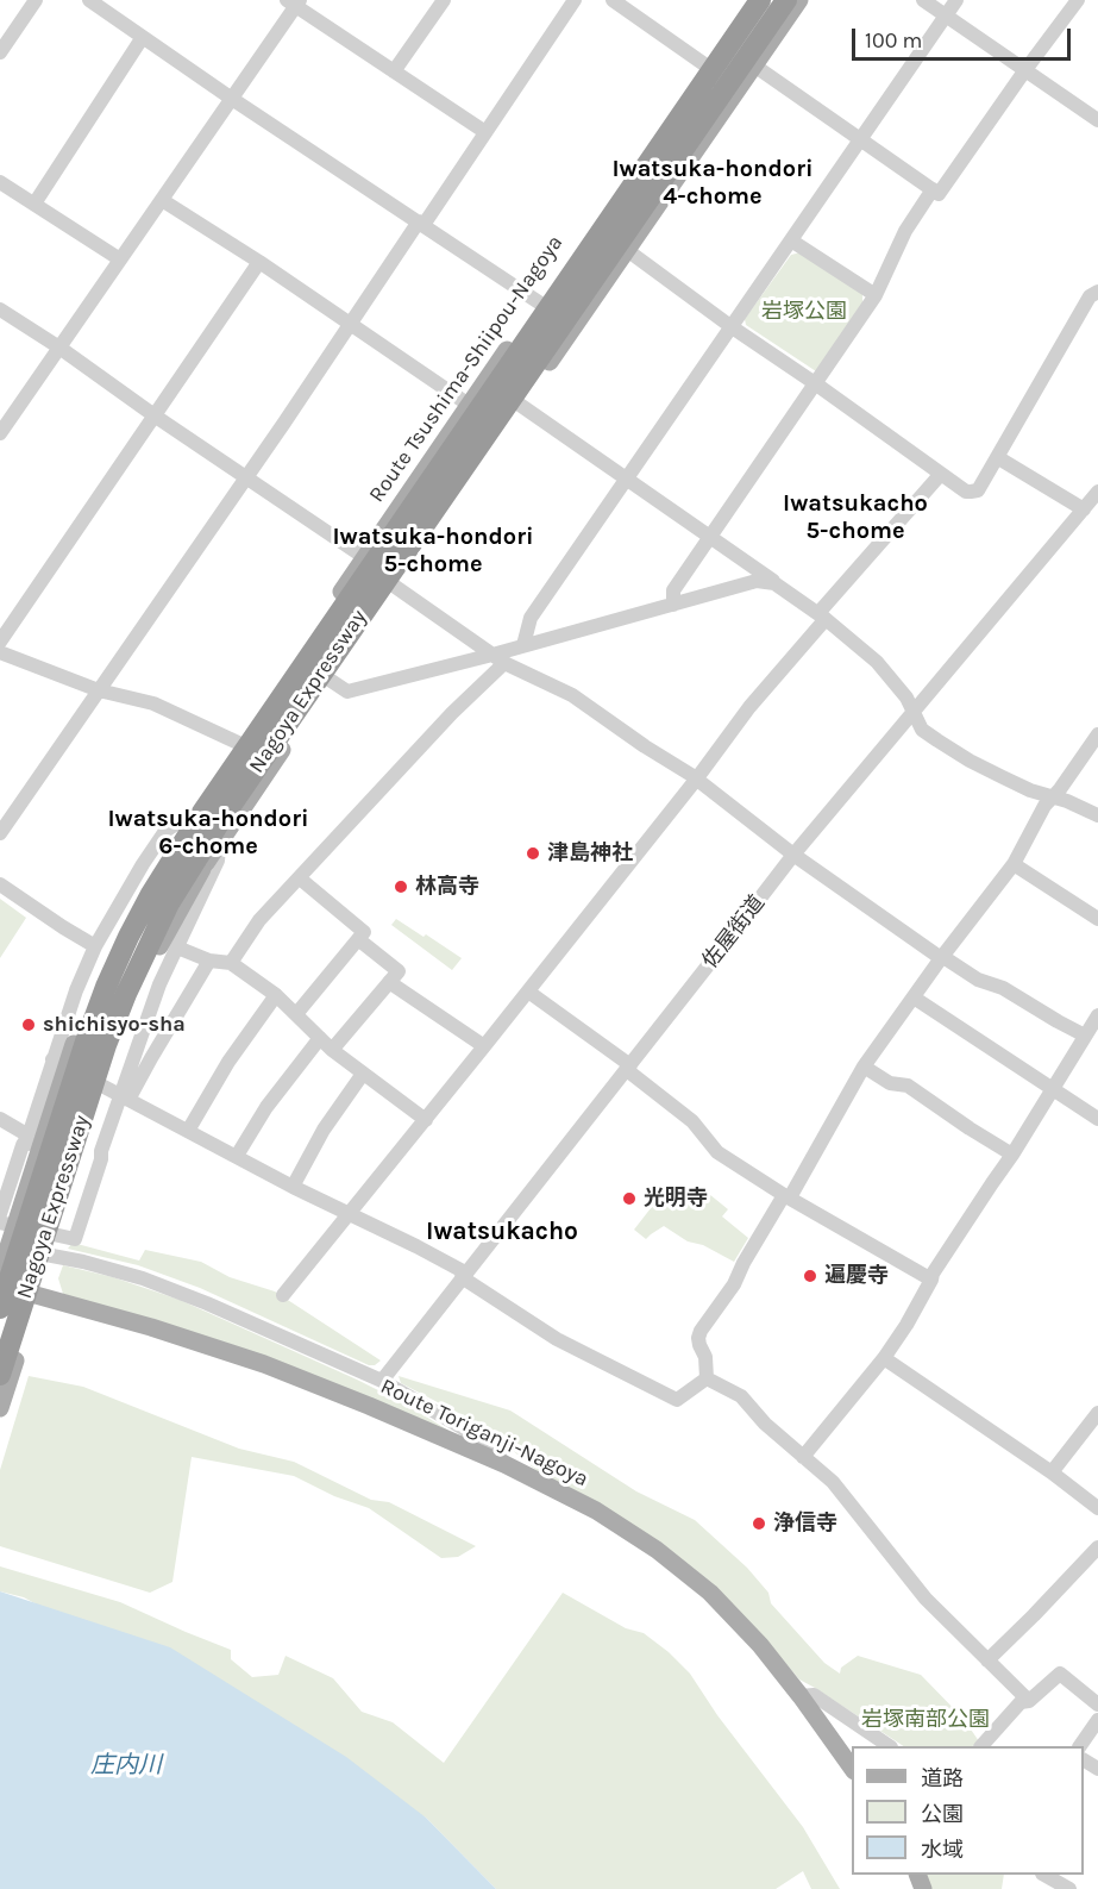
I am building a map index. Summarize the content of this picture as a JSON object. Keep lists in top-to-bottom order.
{
  "streets": {
    "highway": ["Nagoya Expressway"],
    "main road": ["Route Tsushima-Shiipou-Nagoya", "Route Toriganji-Nagoya"],
    "street": ["佐屋街道"]
  },
  "crossings": [
    ["Route Tsushima-Shiipou-Nagoya", "Route Toriganji-Nagoya"]
  ],
  "districts": [
    "Iwatsuka-hondori 4-chome",
    "Iwatsukacho 5-chome",
    "Iwatsuka-hondori 5-chome",
    "Iwatsuka-hondori 6-chome",
    "Iwatsukacho"
  ],
  "water": ["庄内川"],
  "parks": ["岩塚公園", "岩塚南部公園"],
  "places": [
    "津島神社",
    "林高寺",
    "shichisyo-sha",
    "光明寺",
    "遍慶寺",
    "浄信寺"
  ],
  "legend": ["道路", "公園", "水域"],
  "scale_bar": "100 m"
}
